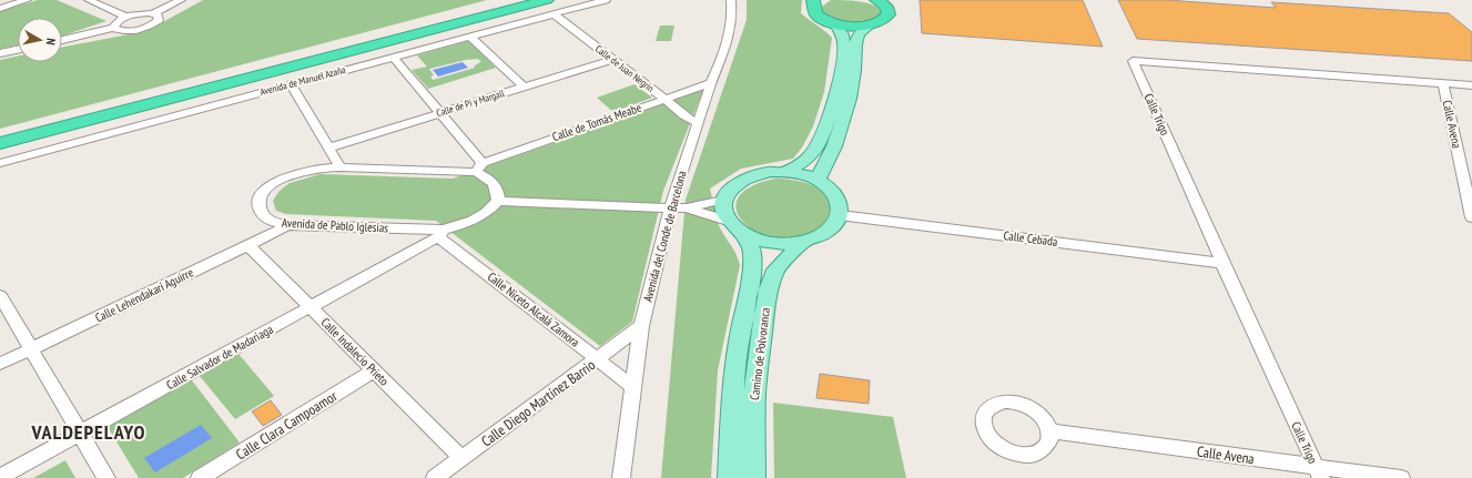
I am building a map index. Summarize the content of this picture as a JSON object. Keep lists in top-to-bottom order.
{
  "streets": {
    "main road": ["Camino de Polvoranca"],
    "street": [
      "Calle de Juan Negrín",
      "Avenida de Manuel Azaña",
      "Calle de Pi y Margall",
      "Calle Trigo",
      "Calle de Tomás Meabe",
      "Calle Avena",
      "Avenida de Pablo Iglesias",
      "Avenida del Conde de Barcelona",
      "Calle Cebada",
      "Calle Lehendakari Aguirre",
      "Calle Niceto Alcalá Zamora",
      "Calle Indalecio Prieto",
      "Calle Salvador de Madariaga",
      "Calle Diego Martínez Barrio",
      "Calle Clara Campoamor"
    ]
  },
  "crossings": [
    ["Calle de Juan Negrín", "Avenida de Manuel Azaña"],
    ["Calle de Juan Negrín", "Calle de Pi y Margall"],
    ["Calle de Juan Negrín", "Calle de Tomás Meabe"],
    ["Calle de Juan Negrín", "Avenida del Conde de Barcelona"],
    ["Calle Trigo", "Calle Avena"],
    ["Calle Trigo", "Calle Cebada"],
    ["Calle de Tomás Meabe", "Avenida de Pablo Iglesias"],
    ["Calle de Tomás Meabe", "Avenida del Conde de Barcelona"],
    ["Avenida de Pablo Iglesias", "Calle Lehendakari Aguirre"],
    ["Avenida de Pablo Iglesias", "Calle Niceto Alcalá Zamora"],
    ["Avenida de Pablo Iglesias", "Calle Salvador de Madariaga"],
    ["Avenida del Conde de Barcelona", "Calle Niceto Alcalá Zamora"],
    ["Avenida del Conde de Barcelona", "Calle Diego Martínez Barrio"],
    ["Calle Cebada", "Camino de Polvoranca"],
    ["Calle Lehendakari Aguirre", "Calle Indalecio Prieto"],
    ["Calle Niceto Alcalá Zamora", "Calle Salvador de Madariaga"],
    ["Calle Niceto Alcalá Zamora", "Calle Diego Martínez Barrio"],
    ["Calle Indalecio Prieto", "Calle Salvador de Madariaga"],
    ["Calle Indalecio Prieto", "Calle Diego Martínez Barrio"],
    ["Calle Indalecio Prieto", "Calle Clara Campoamor"]
  ],
  "districts": ["VALDEPELAYO"],
  "north": "right"
}
